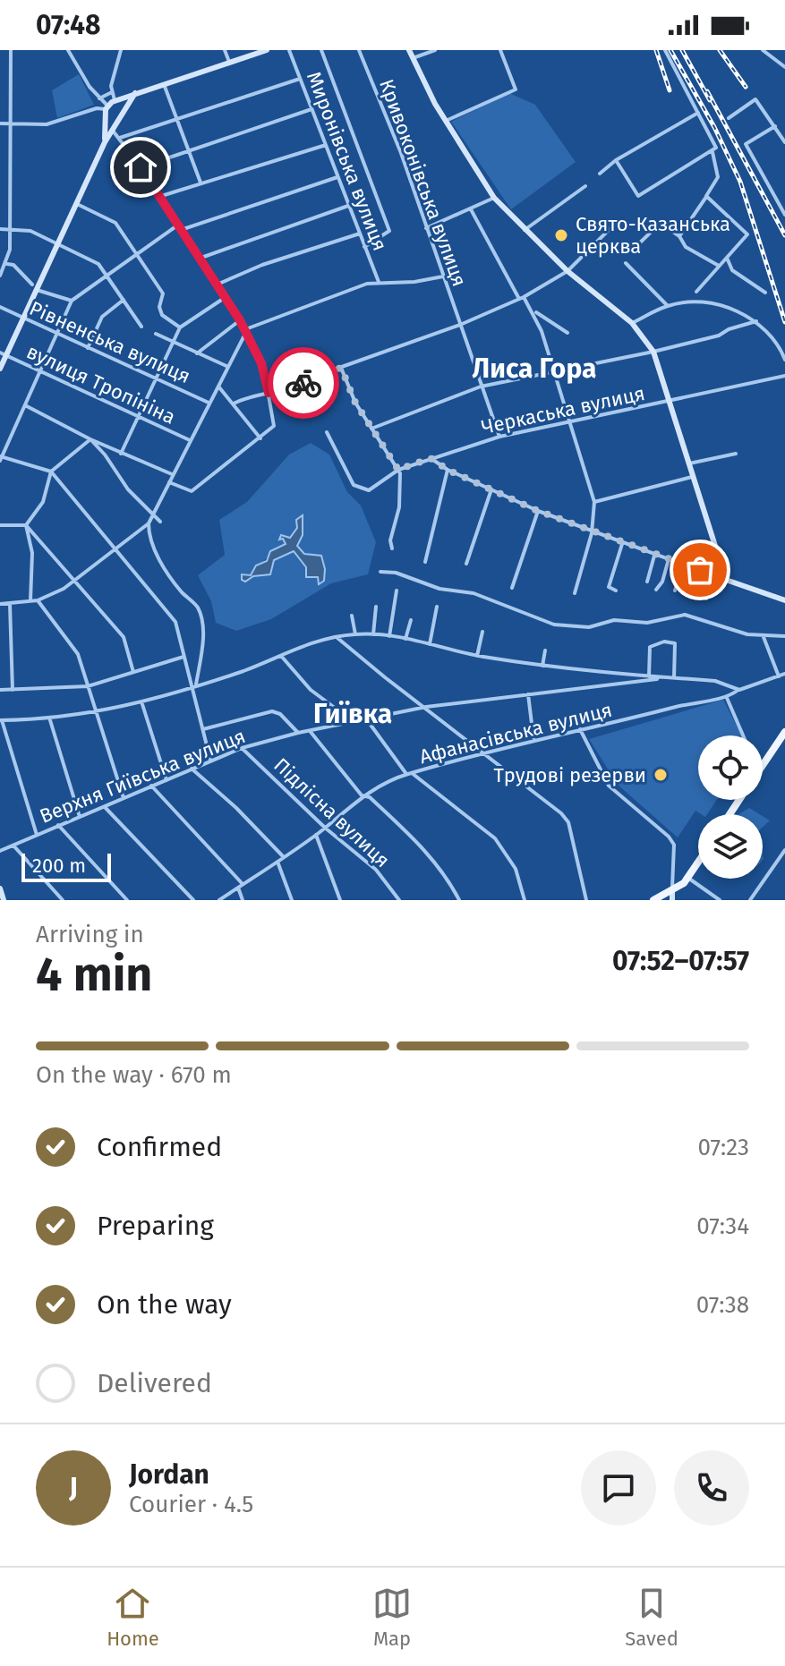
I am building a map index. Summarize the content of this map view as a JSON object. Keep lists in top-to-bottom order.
{
  "streets": {
    "street": [
      "Миронівська вулиця",
      "Кривоконівська вулиця",
      "Рівненська вулиця",
      "вулиця Тропініна",
      "Черкаська вулиця",
      "Афанасівська вулиця",
      "Верхня Гиївська вулиця",
      "Підлісна вулиця"
    ]
  },
  "crossings": [
    ["Кривоконівська вулиця", "Черкаська вулиця"],
    ["Афанасівська вулиця", "Підлісна вулиця"],
    ["Верхня Гиївська вулиця", "Підлісна вулиця"]
  ],
  "districts": ["Лиса Гора", "Гиївка"],
  "places": ["Свято-Казанська церква", "Трудові резерви"],
  "scale_bar": "200 m",
  "page": {
    "status": "07:48",
    "scale": "200 m",
    "heading": ["4 min", "Arriving in", "07:52–07:57"],
    "panel": ["Jordan", "Courier · 4.5"],
    "bar": "On the way · 670 m",
    "list": [
      ["Confirmed", "07:23"],
      ["Preparing", "07:34"],
      ["On the way", "07:38"],
      "Delivered"
    ],
    "round": "J",
    "tabs": ["Home", "Map", "Saved"]
  }
}
